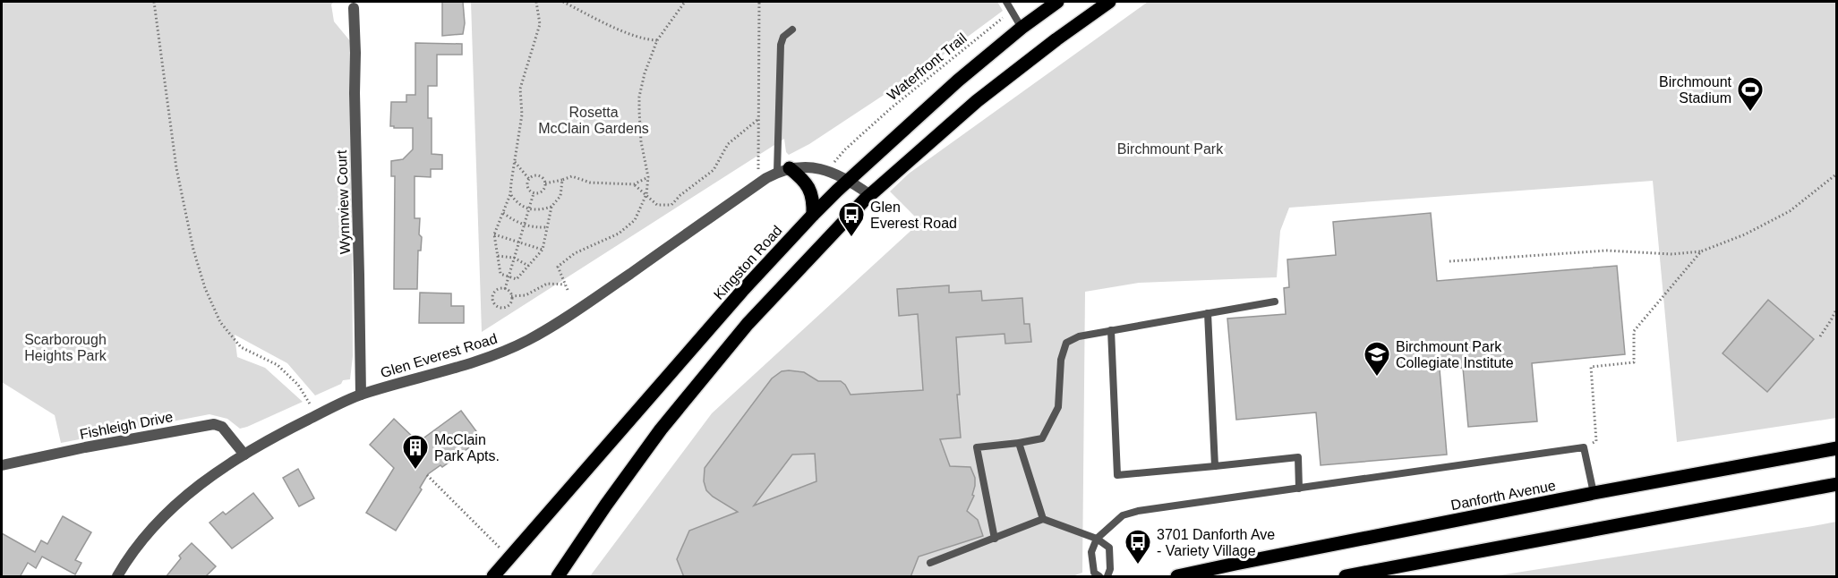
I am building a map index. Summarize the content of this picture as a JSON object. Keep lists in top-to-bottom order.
{
  "streets": {
    "main road": ["Kingston Road", "Danforth Avenue"],
    "street": ["Wynnview Court", "Glen Everest Road", "Fishleigh Drive"],
    "path": ["Waterfront Trail"]
  },
  "crossings": [
    ["Wynnview Court", "Glen Everest Road"],
    ["Glen Everest Road", "Fishleigh Drive"]
  ],
  "parks": ["Rosetta McClain Gardens", "Birchmount Park", "Scarborough Heights Park"],
  "places": {
    "sports": ["Birchmount Stadium"],
    "bus stop": ["Glen Everest Road", "3701 Danforth Ave - Variety Village"],
    "school or university": ["Birchmount Park Collegiate Institute"],
    "building": ["McClain Park Apts."]
  }
}
